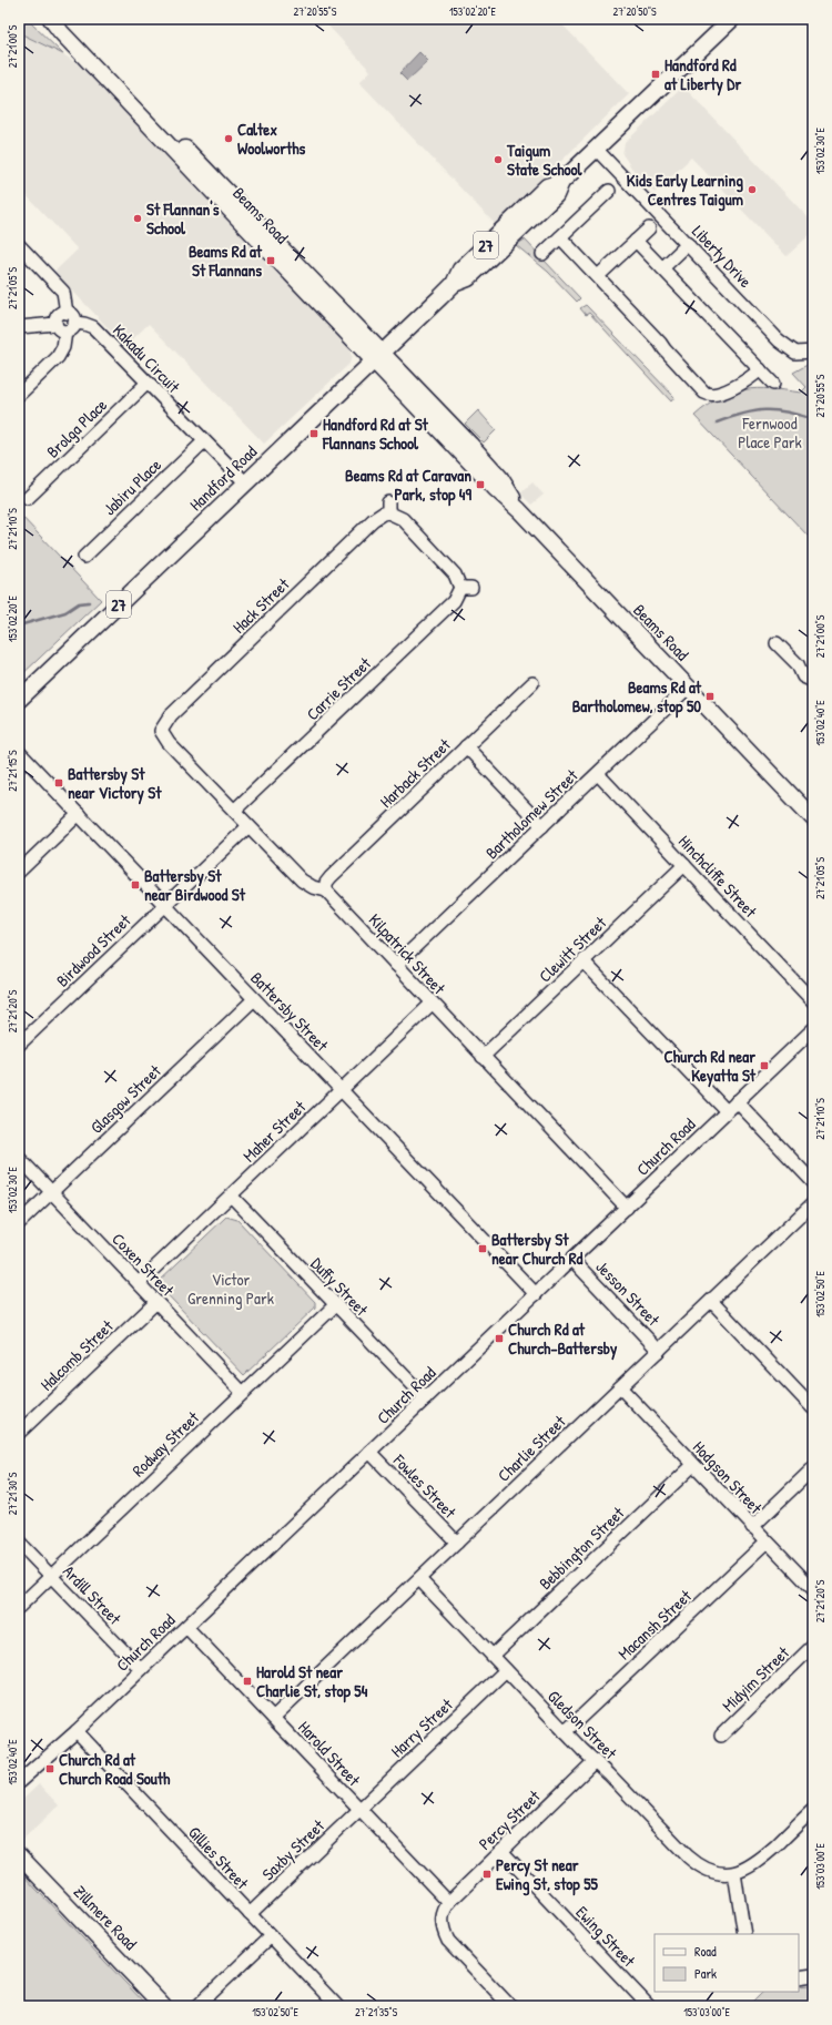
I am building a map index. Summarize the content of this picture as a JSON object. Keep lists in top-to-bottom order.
{
  "streets": {
    "main road": [
      "Beams Road",
      "27",
      "Handford Road",
      "Zillmere Road"
    ],
    "street": [
      "Liberty Drive",
      "Kakadu Circuit",
      "Brolga Place",
      "Jabiru Place",
      "Hack Street",
      "Carrie Street",
      "Harback Street",
      "Bartholomew Street",
      "Hinchcliffe Street",
      "Clewitt Street",
      "Birdwood Street",
      "Kilpatrick Street",
      "Battersby Street",
      "Glasgow Street",
      "Maher Street",
      "Church Road",
      "Coxen Street",
      "Duffy Street",
      "Jesson Street",
      "Halcomb Street",
      "Rodway Street",
      "Charlie Street",
      "Hodgson Street",
      "Fowles Street",
      "Bebbington Street",
      "Ardill Street",
      "Macansh Street",
      "Midyim Street",
      "Gledson Street",
      "Harry Street",
      "Harold Street",
      "Percy Street",
      "Saxby Street",
      "Gillies Street",
      "Ewing Street"
    ]
  },
  "crossings": [
    ["Beams Road", "Handford Road"],
    ["Beams Road", "Bartholomew Street"],
    ["Liberty Drive", "Handford Road"],
    ["Kakadu Circuit", "Brolga Place"],
    ["Kakadu Circuit", "Handford Road"],
    ["Kakadu Circuit", "Jabiru Place"],
    ["Hack Street", "Carrie Street"],
    ["Hack Street", "Kilpatrick Street"],
    ["Carrie Street", "Kilpatrick Street"],
    ["Harback Street", "Kilpatrick Street"],
    ["Bartholomew Street", "Hinchcliffe Street"],
    ["Bartholomew Street", "Kilpatrick Street"],
    ["Hinchcliffe Street", "Clewitt Street"],
    ["Clewitt Street", "Kilpatrick Street"],
    ["Birdwood Street", "Kilpatrick Street"],
    ["Birdwood Street", "Battersby Street"],
    ["Kilpatrick Street", "Maher Street"],
    ["Kilpatrick Street", "Church Road"],
    ["Battersby Street", "Glasgow Street"],
    ["Battersby Street", "Maher Street"],
    ["Battersby Street", "Church Road"],
    ["Glasgow Street", "Coxen Street"],
    ["Maher Street", "Coxen Street"],
    ["Maher Street", "Duffy Street"],
    ["Church Road", "Duffy Street"],
    ["Church Road", "Jesson Street"],
    ["Church Road", "Fowles Street"],
    ["Church Road", "Ardill Street"],
    ["Church Road", "Harold Street"],
    ["Church Road", "Gillies Street"],
    ["Coxen Street", "Halcomb Street"],
    ["Coxen Street", "Rodway Street"],
    ["Duffy Street", "Rodway Street"],
    ["Jesson Street", "Charlie Street"],
    ["Rodway Street", "Ardill Street"],
    ["Charlie Street", "Hodgson Street"],
    ["Charlie Street", "Fowles Street"],
    ["Charlie Street", "Gledson Street"],
    ["Charlie Street", "Harold Street"],
    ["Hodgson Street", "Bebbington Street"],
    ["Hodgson Street", "Macansh Street"],
    ["Bebbington Street", "Gledson Street"],
    ["Macansh Street", "Gledson Street"],
    ["Gledson Street", "Harry Street"],
    ["Gledson Street", "Percy Street"],
    ["Harry Street", "Harold Street"],
    ["Harry Street", "Saxby Street"],
    ["Harold Street", "Percy Street"],
    ["Harold Street", "Saxby Street"],
    ["Percy Street", "Ewing Street"],
    ["Saxby Street", "Gillies Street"]
  ],
  "parks": ["Fernwood Place Park", "Victor Grenning Park"],
  "places": {
    "transit": [
      "Handford Rd at Liberty Dr",
      "Beams Rd at St Flannans",
      "Handford Rd at St Flannans School",
      "Beams Rd at Caravan Park, stop 49",
      "Beams Rd at Bartholomew, stop 50",
      "Battersby St near Victory St",
      "Battersby St near Birdwood St",
      "Church Rd near Keyatta St",
      "Battersby St near Church Rd",
      "Church Rd at Church-Battersby",
      "Harold St near Charlie St, stop 54",
      "Church Rd at Church Road South",
      "Percy St near Ewing St, stop 55"
    ],
    "other": [
      "Caltex Woolworths",
      "Taigum State School",
      "Kids Early Learning Centres Taigum",
      "St Flannan's School"
    ]
  },
  "legend": ["Road", "Park"],
  "coordinates": [
    "27°20'55\"S",
    "153°02'20\"E",
    "27°20'50\"S",
    "27°21'00\"S",
    "153°02'30\"E",
    "27°21'05\"S",
    "27°21'10\"S",
    "153°02'40\"E",
    "27°21'15\"S",
    "27°21'20\"S",
    "153°02'50\"E",
    "27°21'30\"S",
    "153°03'00\"E",
    "27°21'35\"S"
  ]
}
